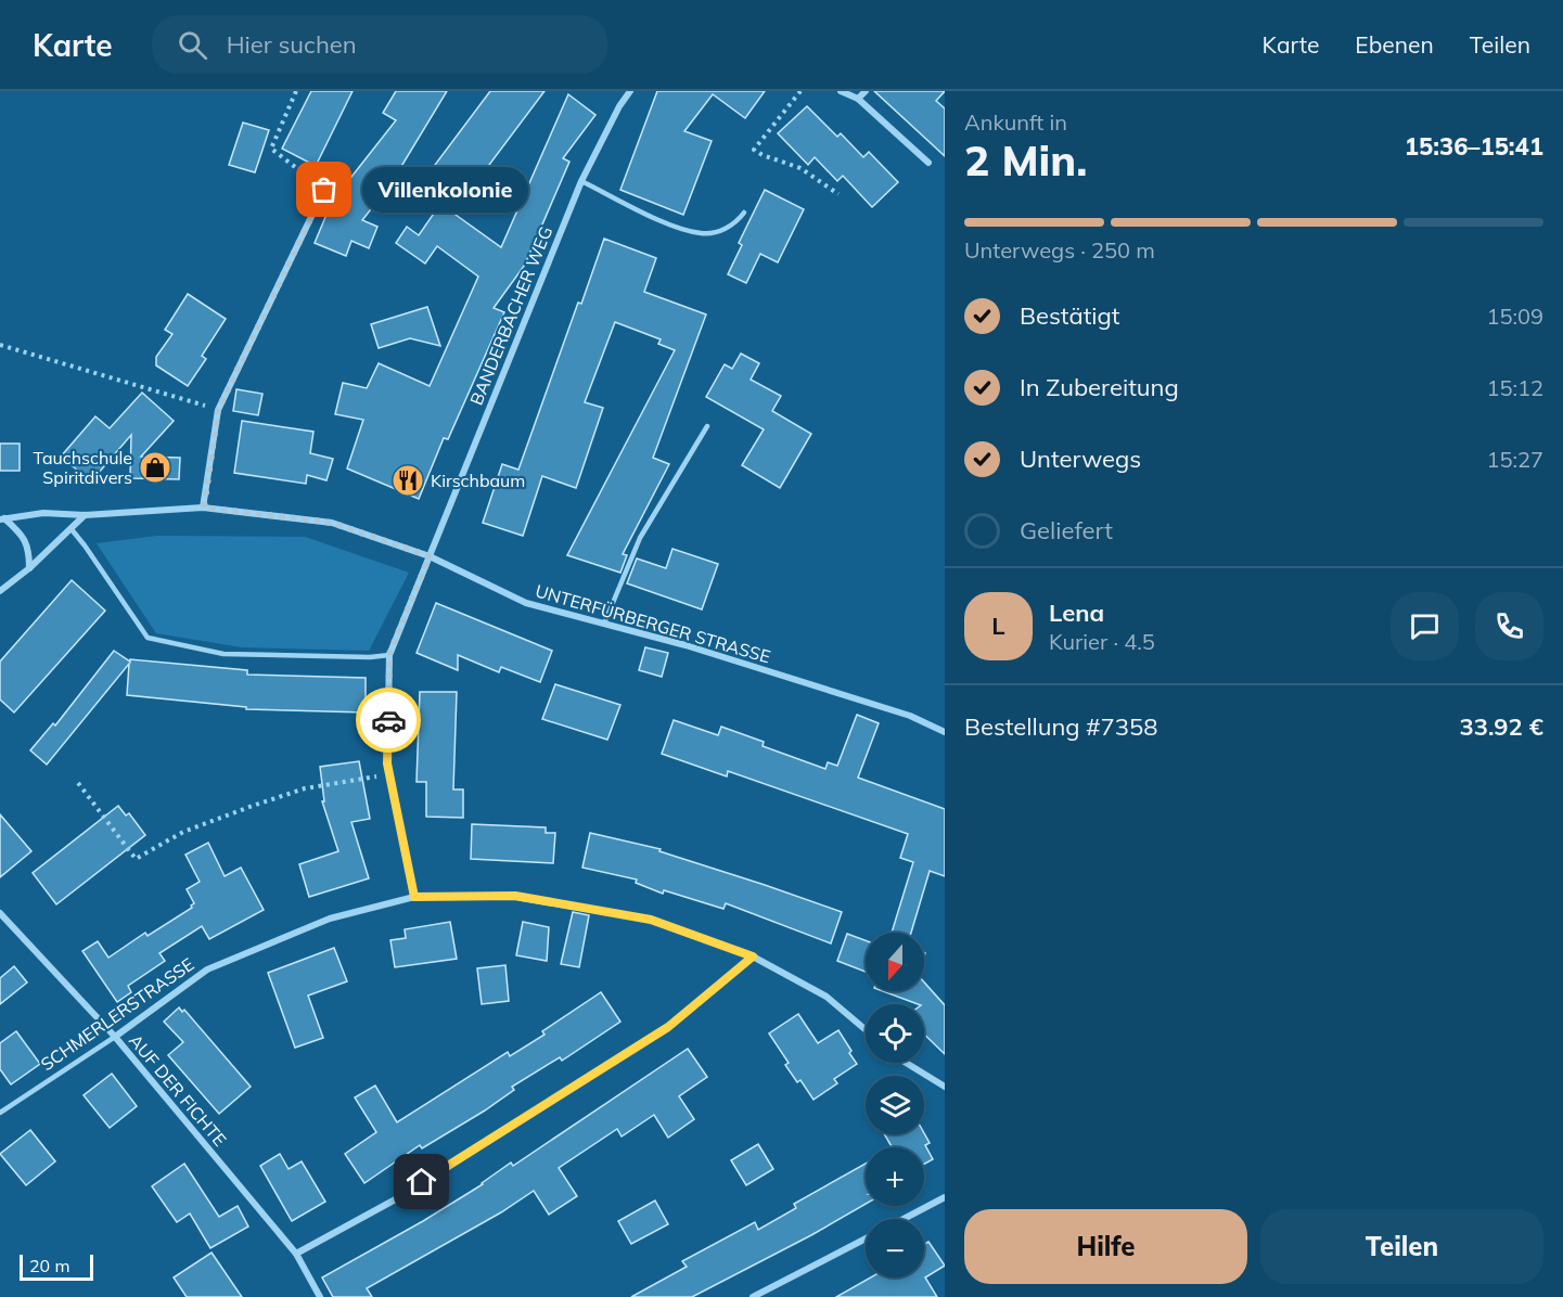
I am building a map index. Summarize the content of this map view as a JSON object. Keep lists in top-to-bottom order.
{
  "streets": {
    "street": [
      "BANDERBACHER WEG",
      "UNTERFÜRBERGER STRASSE",
      "SCHMERLERSTRASSE",
      "AUF DER FICHTE"
    ]
  },
  "crossings": [
    ["BANDERBACHER WEG", "UNTERFÜRBERGER STRASSE"],
    ["SCHMERLERSTRASSE", "AUF DER FICHTE"]
  ],
  "places": {
    "other": ["Villenkolonie"],
    "shop": ["Tauchschule Spiritdivers"],
    "restaurant": ["Kirschbaum"]
  },
  "scale_bar": "20 m",
  "north": "bottom",
  "page": {
    "header": "Karte",
    "search": "Hier suchen",
    "nav": ["Karte", "Ebenen", "Teilen"],
    "heading": ["2 Min.", "Ankunft in", "15:36–15:41"],
    "panel": [
      "Lena",
      "Kurier · 4.5",
      "Bestellung #7358",
      "33.92 €"
    ],
    "bubble": "Villenkolonie",
    "bar": "Unterwegs · 250 m",
    "list": [
      ["Bestätigt", "15:09"],
      ["In Zubereitung", "15:12"],
      ["Unterwegs", "15:27"],
      "Geliefert"
    ],
    "round": "L",
    "map_buttons": ["+", "−"],
    "buttons": ["Hilfe", "Teilen"],
    "scale": "20 m"
  }
}
